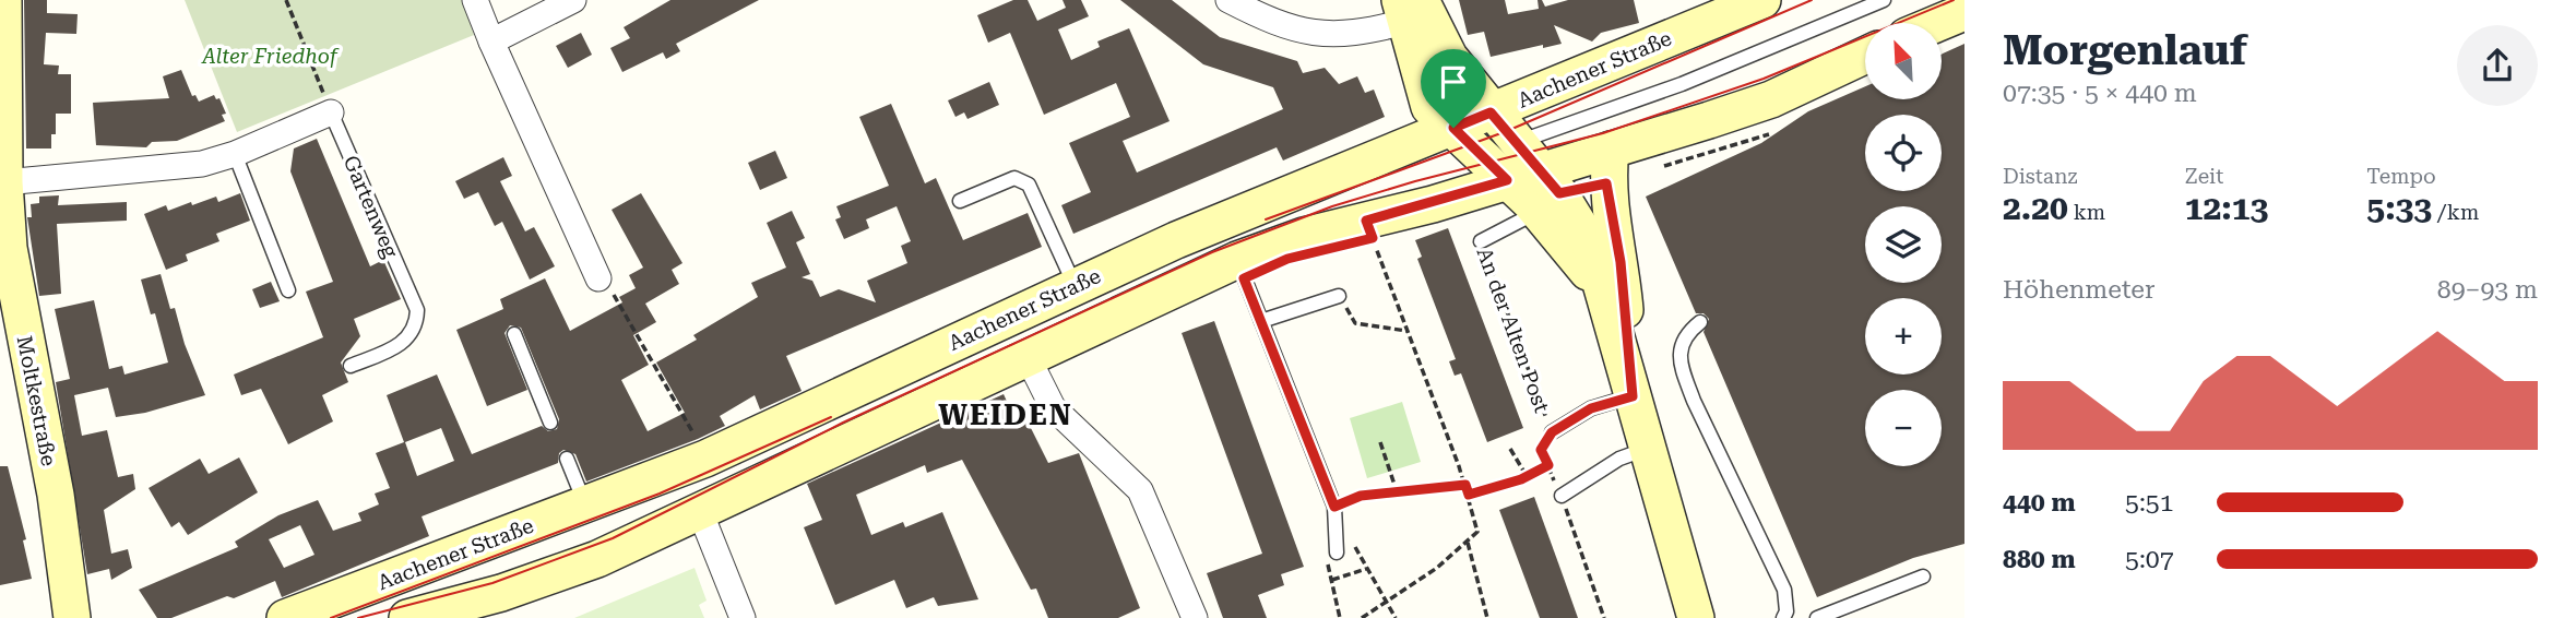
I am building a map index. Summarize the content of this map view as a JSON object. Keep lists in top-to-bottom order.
{
  "streets": {
    "main road": ["Aachener Straße", "Moltkestraße"],
    "lane": ["Gartenweg"],
    "path": ["An der Alten Post"]
  },
  "districts": ["WEIDEN"],
  "parks": ["Alter Friedhof"],
  "north": "top left",
  "page": {
    "heading": ["Morgenlauf", "07:35 · 5 × 440 m"],
    "map_buttons": ["+", "−"],
    "stats": [
      ["Distanz", "2.20 km"],
      ["Zeit", "12:13"],
      ["Tempo", "5:33 /km"]
    ],
    "chart": ["Höhenmeter", "89–93 m"],
    "list": [
      {
        "name": "440 m",
        "note": "5:51"
      },
      {
        "name": "880 m",
        "note": "5:07"
      }
    ]
  }
}
